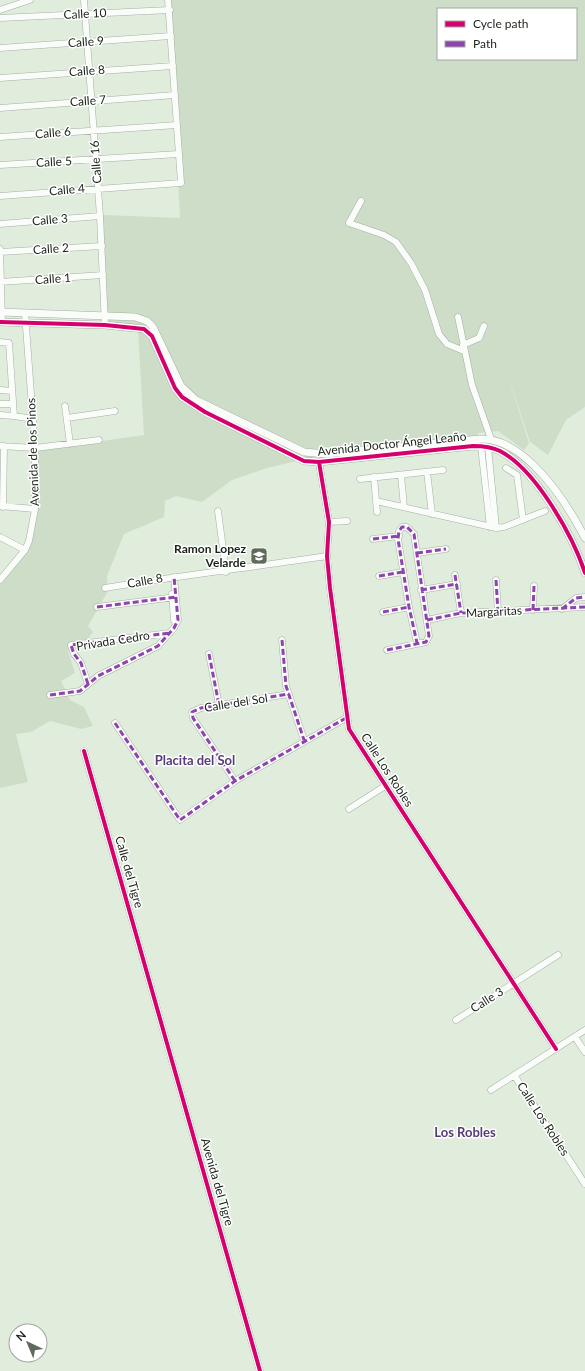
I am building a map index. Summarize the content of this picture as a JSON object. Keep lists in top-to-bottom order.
{
  "streets": {
    "street": [
      "Calle 10",
      "Calle 9",
      "Calle 8",
      "Calle 7",
      "Calle 6",
      "Calle 5",
      "Calle 16",
      "Calle 4",
      "Calle 3",
      "Calle 2",
      "Calle 1",
      "Avenida Doctor Ángel Leaño",
      "Avenida de los Pinos",
      "Margaritas",
      "Privada Cedro",
      "Calle del Sol",
      "Calle Los Robles",
      "Calle del Tigre",
      "Avenida del Tigre"
    ]
  },
  "crossings": [
    ["Calle 10", "Calle 16"],
    ["Calle 9", "Calle 16"],
    ["Calle 8", "Calle 16"],
    ["Calle 8", "Calle Los Robles"],
    ["Calle 7", "Calle 16"],
    ["Calle 6", "Calle 16"],
    ["Calle 5", "Calle 16"],
    ["Calle 5", "Calle 4"],
    ["Calle 16", "Calle 4"],
    ["Calle 16", "Calle 3"],
    ["Calle 16", "Calle 2"],
    ["Calle 16", "Calle 1"],
    ["Calle 16", "Avenida Doctor Ángel Leaño"],
    ["Calle 3", "Calle Los Robles"],
    ["Avenida Doctor Ángel Leaño", "Avenida de los Pinos"],
    ["Avenida Doctor Ángel Leaño", "Calle Los Robles"],
    ["Calle del Tigre", "Avenida del Tigre"]
  ],
  "districts": ["Placita del Sol", "Los Robles"],
  "places": {
    "school or university": ["Ramon Lopez Velarde"]
  },
  "legend": ["Cycle path", "Path"],
  "north": "top left"
}
